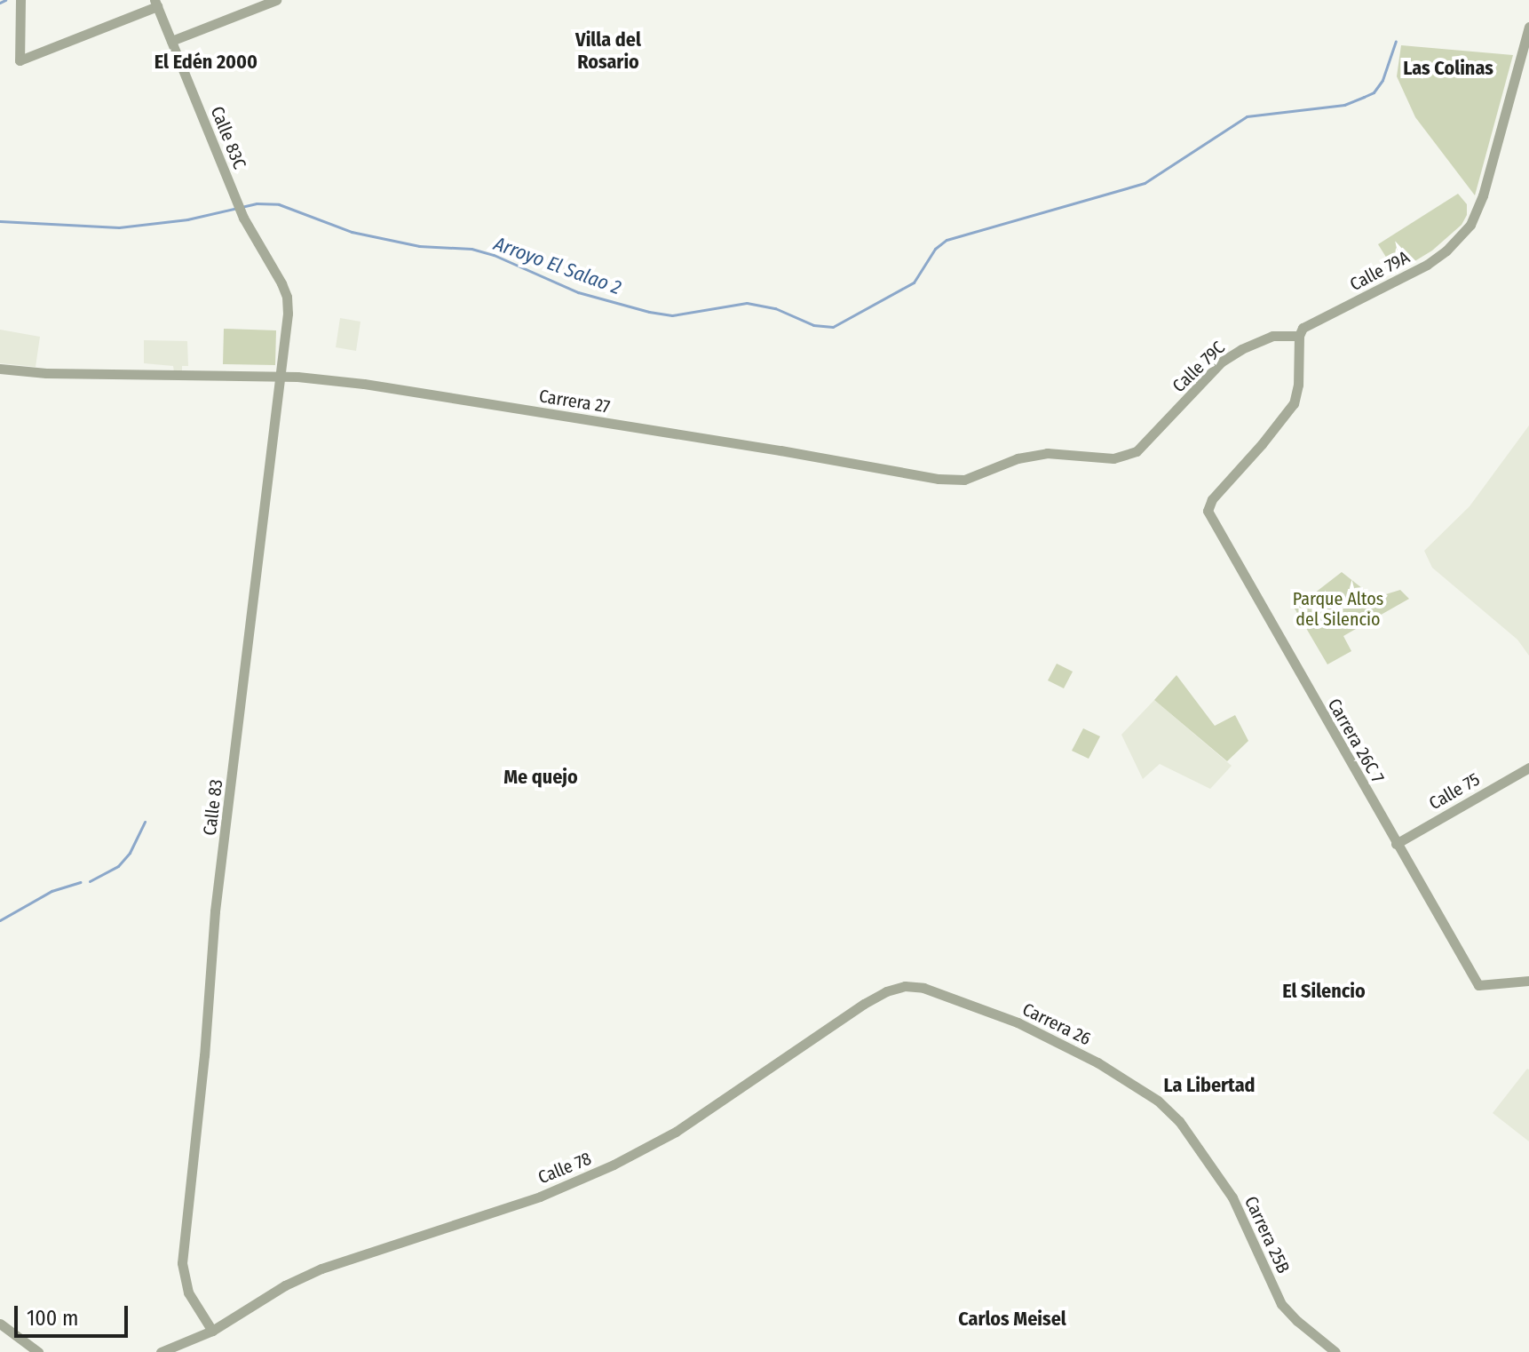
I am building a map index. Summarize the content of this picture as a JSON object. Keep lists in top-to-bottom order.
{
  "streets": {
    "street": [
      "Calle 83C",
      "Calle 79A",
      "Calle 79C",
      "Carrera 27",
      "Carrera 26C 7",
      "Calle 75",
      "Calle 83",
      "Carrera 26",
      "Calle 78",
      "Carrera 25B"
    ]
  },
  "crossings": [
    ["Calle 83C", "Calle 83"],
    ["Calle 79A", "Calle 79C"],
    ["Calle 79A", "Carrera 26C 7"],
    ["Calle 79C", "Carrera 27"],
    ["Calle 79C", "Carrera 26C 7"],
    ["Carrera 27", "Calle 83"],
    ["Carrera 26C 7", "Calle 75"],
    ["Calle 83", "Calle 78"],
    ["Carrera 26", "Calle 78"],
    ["Carrera 26", "Carrera 25B"]
  ],
  "districts": [
    "Villa del Rosario",
    "El Edén 2000",
    "Las Colinas",
    "Me quejo",
    "El Silencio",
    "La Libertad",
    "Carlos Meisel"
  ],
  "water": ["Arroyo El Salao 2"],
  "parks": ["Parque Altos del Silencio"],
  "scale_bar": "100 m"
}
